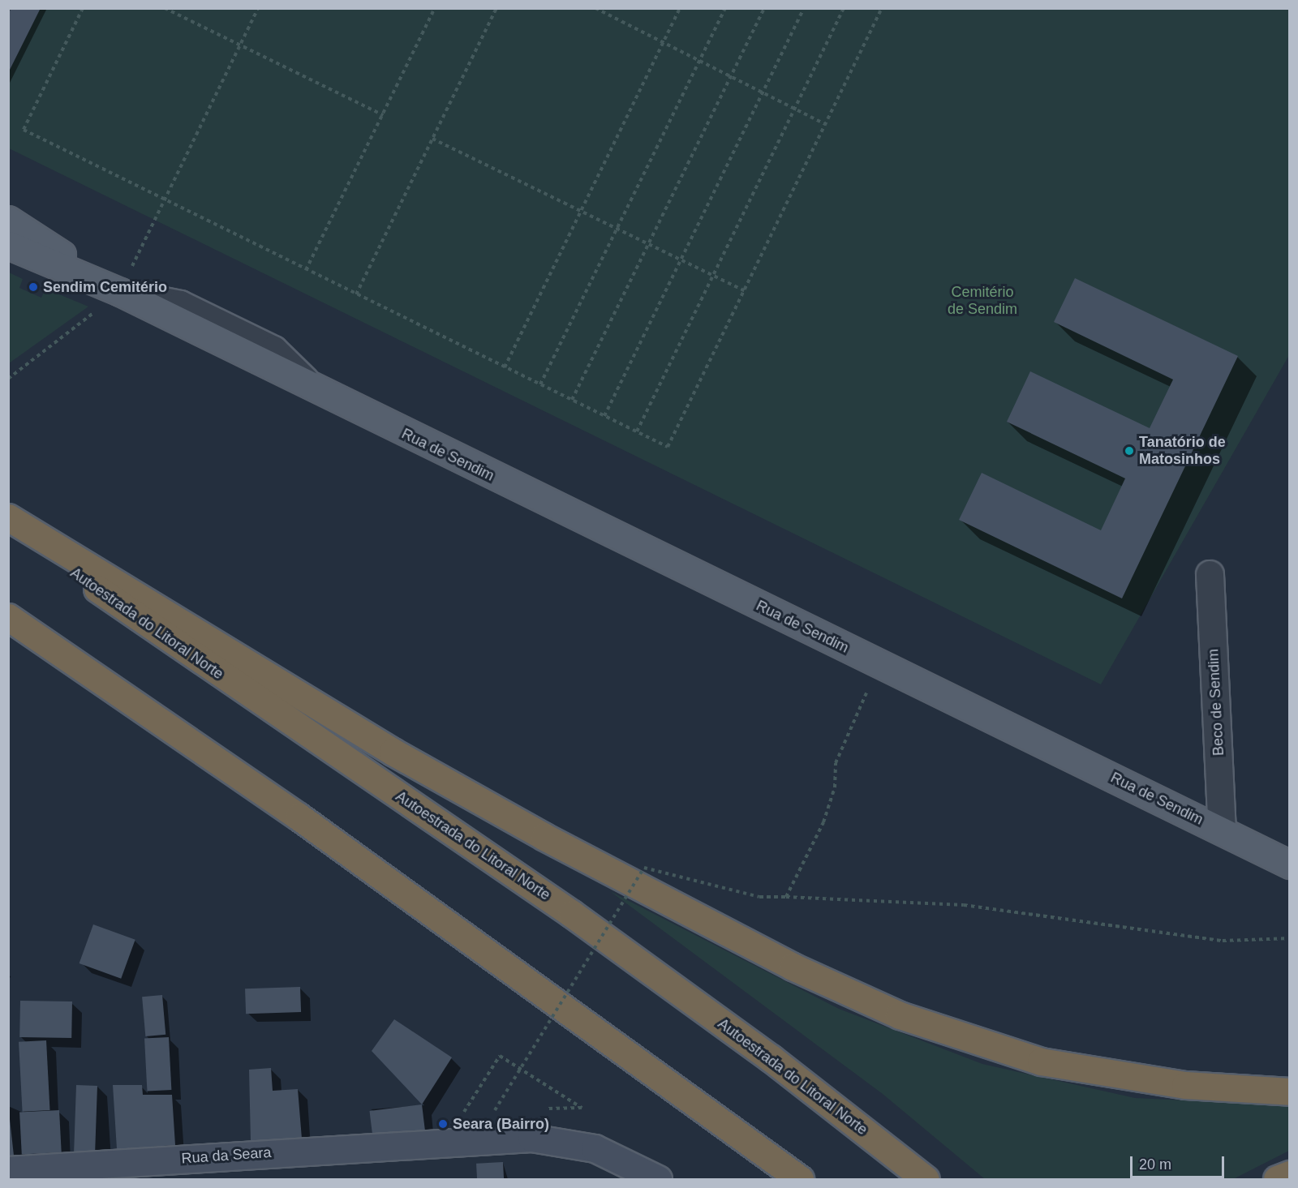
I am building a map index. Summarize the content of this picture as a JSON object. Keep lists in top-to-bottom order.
{
  "streets": {
    "highway": ["Autoestrada do Litoral Norte"],
    "main road": ["Rua de Sendim"],
    "street": ["Beco de Sendim", "Rua da Seara"]
  },
  "crossings": [
    ["Rua de Sendim", "Beco de Sendim"]
  ],
  "parks": ["Cemitério de Sendim"],
  "places": ["Sendim Cemitério", "Tanatório de Matosinhos", "Seara (Bairro)"],
  "scale_bar": "20 m"
}
